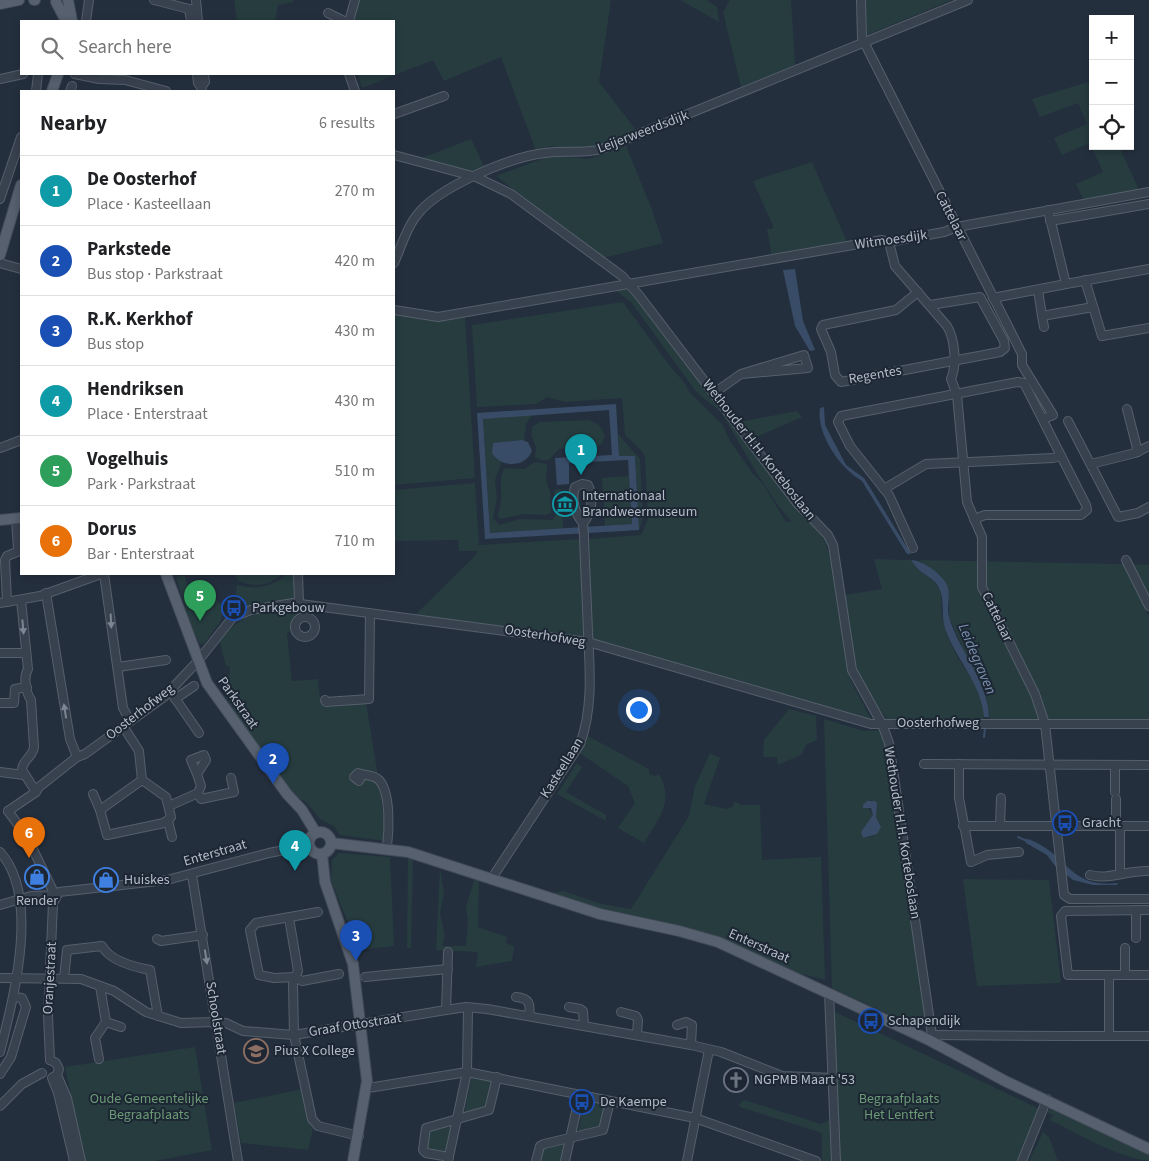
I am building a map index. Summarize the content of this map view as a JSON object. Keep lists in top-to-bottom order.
{
  "streets": {
    "main road": ["Parkstraat", "Enterstraat"],
    "street": [
      "Leijerweerdsdijk",
      "Cattelaar",
      "Witmoesdijk",
      "Regentes",
      "Wethouder H.H. Korteboslaan",
      "Oosterhofweg",
      "Kasteellaan",
      "Oranjestraat",
      "Schoolstraat",
      "Graaf Ottostraat"
    ]
  },
  "crossings": [
    ["Leijerweerdsdijk", "Cattelaar"],
    ["Leijerweerdsdijk", "Wethouder H.H. Korteboslaan"],
    ["Cattelaar", "Witmoesdijk"],
    ["Cattelaar", "Regentes"],
    ["Cattelaar", "Oosterhofweg"],
    ["Witmoesdijk", "Wethouder H.H. Korteboslaan"],
    ["Wethouder H.H. Korteboslaan", "Oosterhofweg"],
    ["Wethouder H.H. Korteboslaan", "Enterstraat"],
    ["Oosterhofweg", "Parkstraat"],
    ["Oosterhofweg", "Kasteellaan"],
    ["Parkstraat", "Enterstraat"],
    ["Kasteellaan", "Enterstraat"],
    ["Enterstraat", "Oranjestraat"],
    ["Enterstraat", "Schoolstraat"],
    ["Oranjestraat", "Graaf Ottostraat"],
    ["Schoolstraat", "Graaf Ottostraat"]
  ],
  "water": ["Leidegraven"],
  "parks": ["Oude Gemeentelijke Begraafplaats", "Begraafplaats Het Lentfert"],
  "places": {
    "museum": ["Internationaal Brandweermuseum"],
    "bus stop": [
      "Parkgebouw",
      "Gracht",
      "Schapendijk",
      "De Kaempe"
    ],
    "shop": ["Render", "Huiskes"],
    "school or university": ["Pius X College"],
    "church": ["NGPMB Maart '53"]
  },
  "page": {
    "map_buttons": ["+", "−"],
    "search": "Search here",
    "heading": ["Nearby", "6 results"],
    "list": [
      {
        "mark": "1",
        "name": "De Oosterhof",
        "note": "Place · Kasteellaan",
        "value": "270 m"
      },
      {
        "mark": "2",
        "name": "Parkstede",
        "note": "Bus stop · Parkstraat",
        "value": "420 m"
      },
      {
        "mark": "3",
        "name": "R.K. Kerkhof",
        "note": "Bus stop",
        "value": "430 m"
      },
      {
        "mark": "4",
        "name": "Hendriksen",
        "note": "Place · Enterstraat",
        "value": "430 m"
      },
      {
        "mark": "5",
        "name": "Vogelhuis",
        "note": "Park · Parkstraat",
        "value": "510 m"
      },
      {
        "mark": "6",
        "name": "Dorus",
        "note": "Bar · Enterstraat",
        "value": "710 m"
      }
    ],
    "pins": [
      "1",
      "5",
      "2",
      "6",
      "4",
      "3"
    ]
  }
}
